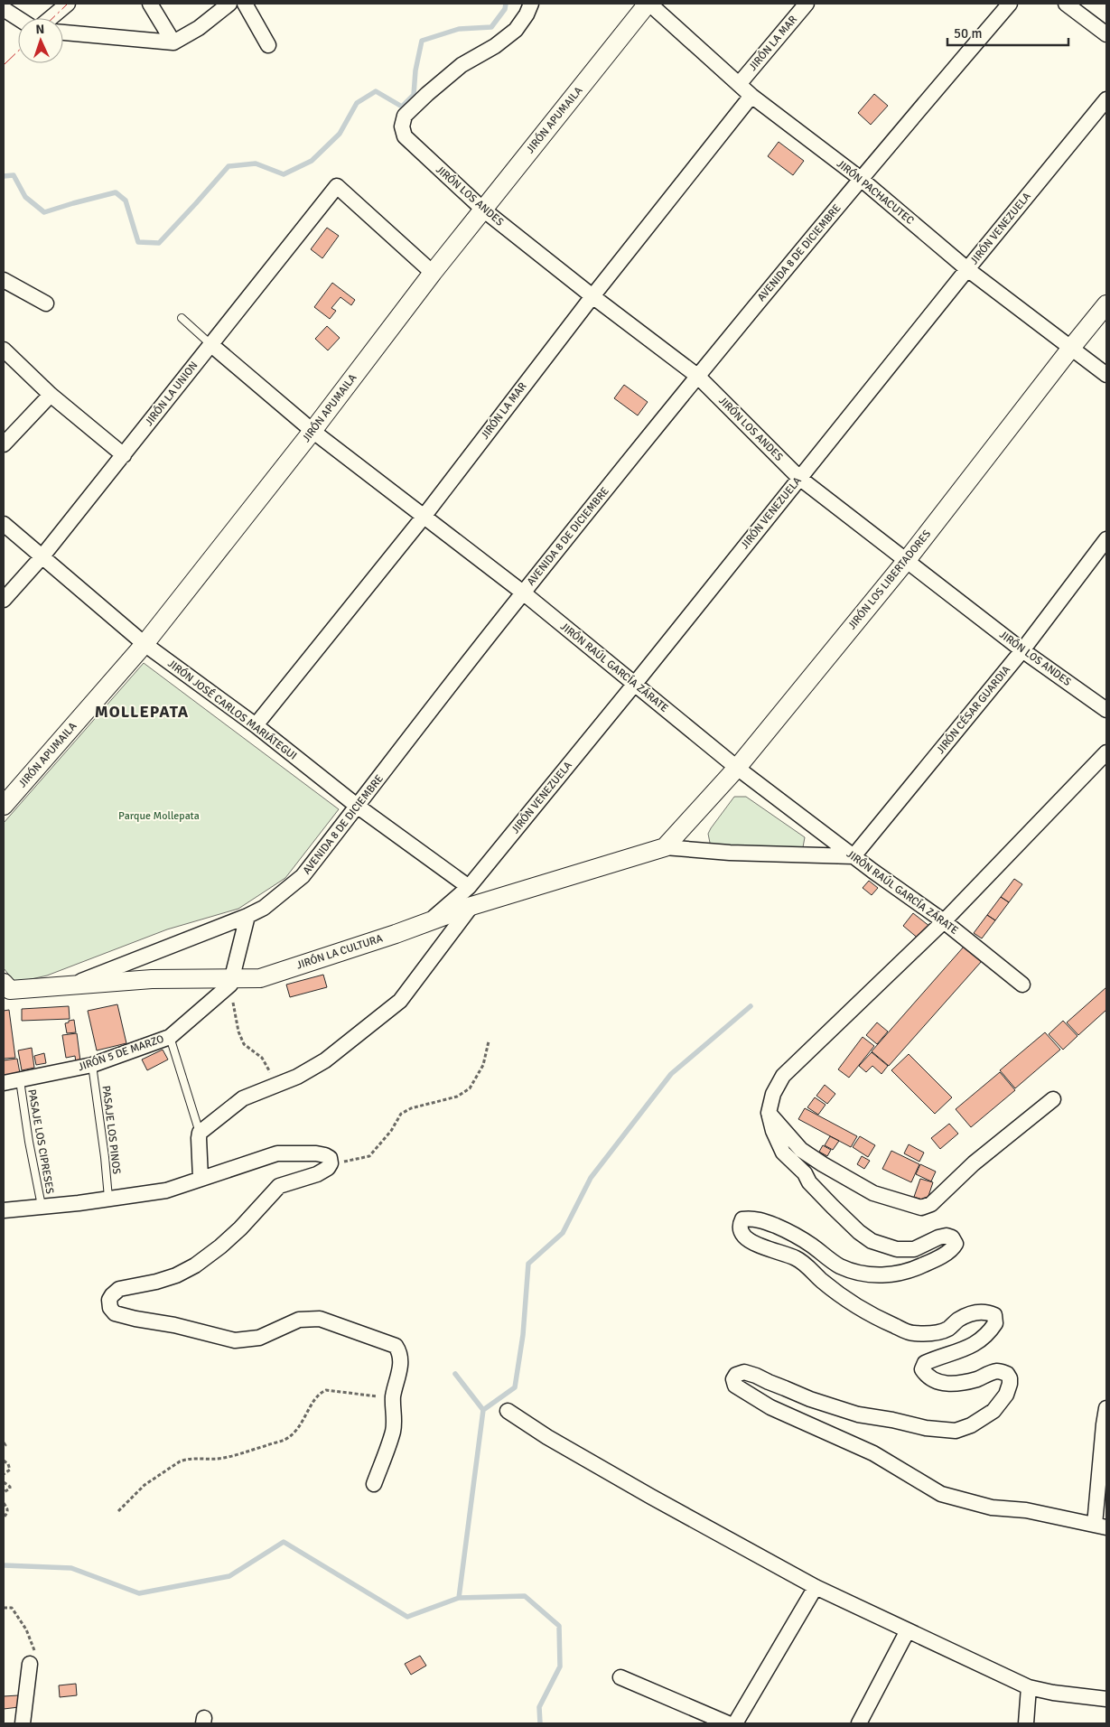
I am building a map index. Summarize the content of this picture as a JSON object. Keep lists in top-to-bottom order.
{
  "streets": {
    "street": [
      "JIRÓN LA MAR",
      "JIRÓN APUMAILA",
      "JIRÓN PACHACUTEC",
      "JIRÓN LOS ANDES",
      "JIRÓN VENEZUELA",
      "AVENIDA 8 DE DICIEMBRE",
      "JIRÓN LA UNION",
      "JIRÓN LOS LIBERTADORES",
      "JIRÓN RAÚL GARCÍA ZÁRATE",
      "JIRÓN JOSÉ CARLOS MARIÁTEGUI",
      "JIRÓN CÉSAR GUARDIA",
      "JIRÓN LA CULTURA",
      "JIRÓN 5 DE MARZO"
    ],
    "lane": ["PASAJE LOS PINOS", "PASAJE LOS CIPRESES"]
  },
  "crossings": [
    ["JIRÓN LA MAR", "JIRÓN PACHACUTEC"],
    ["JIRÓN LA MAR", "JIRÓN LOS ANDES"],
    ["JIRÓN LA MAR", "JIRÓN RAÚL GARCÍA ZÁRATE"],
    ["JIRÓN LA MAR", "JIRÓN JOSÉ CARLOS MARIÁTEGUI"],
    ["JIRÓN APUMAILA", "JIRÓN PACHACUTEC"],
    ["JIRÓN APUMAILA", "JIRÓN LOS ANDES"],
    ["JIRÓN APUMAILA", "JIRÓN LA UNION"],
    ["JIRÓN APUMAILA", "JIRÓN RAÚL GARCÍA ZÁRATE"],
    ["JIRÓN APUMAILA", "JIRÓN JOSÉ CARLOS MARIÁTEGUI"],
    ["JIRÓN PACHACUTEC", "JIRÓN VENEZUELA"],
    ["JIRÓN PACHACUTEC", "AVENIDA 8 DE DICIEMBRE"],
    ["JIRÓN PACHACUTEC", "JIRÓN LOS LIBERTADORES"],
    ["JIRÓN LOS ANDES", "JIRÓN VENEZUELA"],
    ["JIRÓN LOS ANDES", "AVENIDA 8 DE DICIEMBRE"],
    ["JIRÓN LOS ANDES", "JIRÓN LOS LIBERTADORES"],
    ["JIRÓN LOS ANDES", "JIRÓN CÉSAR GUARDIA"],
    ["JIRÓN VENEZUELA", "JIRÓN RAÚL GARCÍA ZÁRATE"],
    ["JIRÓN VENEZUELA", "JIRÓN JOSÉ CARLOS MARIÁTEGUI"],
    ["JIRÓN VENEZUELA", "JIRÓN LA CULTURA"],
    ["AVENIDA 8 DE DICIEMBRE", "JIRÓN RAÚL GARCÍA ZÁRATE"],
    ["AVENIDA 8 DE DICIEMBRE", "JIRÓN JOSÉ CARLOS MARIÁTEGUI"],
    ["AVENIDA 8 DE DICIEMBRE", "JIRÓN LA CULTURA"],
    ["JIRÓN LA UNION", "JIRÓN RAÚL GARCÍA ZÁRATE"],
    ["JIRÓN LA UNION", "JIRÓN JOSÉ CARLOS MARIÁTEGUI"],
    ["JIRÓN LOS LIBERTADORES", "JIRÓN RAÚL GARCÍA ZÁRATE"],
    ["JIRÓN LOS LIBERTADORES", "JIRÓN LA CULTURA"],
    ["JIRÓN RAÚL GARCÍA ZÁRATE", "JIRÓN CÉSAR GUARDIA"],
    ["JIRÓN LA CULTURA", "JIRÓN 5 DE MARZO"],
    ["JIRÓN 5 DE MARZO", "PASAJE LOS PINOS"],
    ["JIRÓN 5 DE MARZO", "PASAJE LOS CIPRESES"]
  ],
  "districts": ["MOLLEPATA"],
  "parks": ["Parque Mollepata"],
  "scale_bar": "50 m",
  "north": "top"
}
